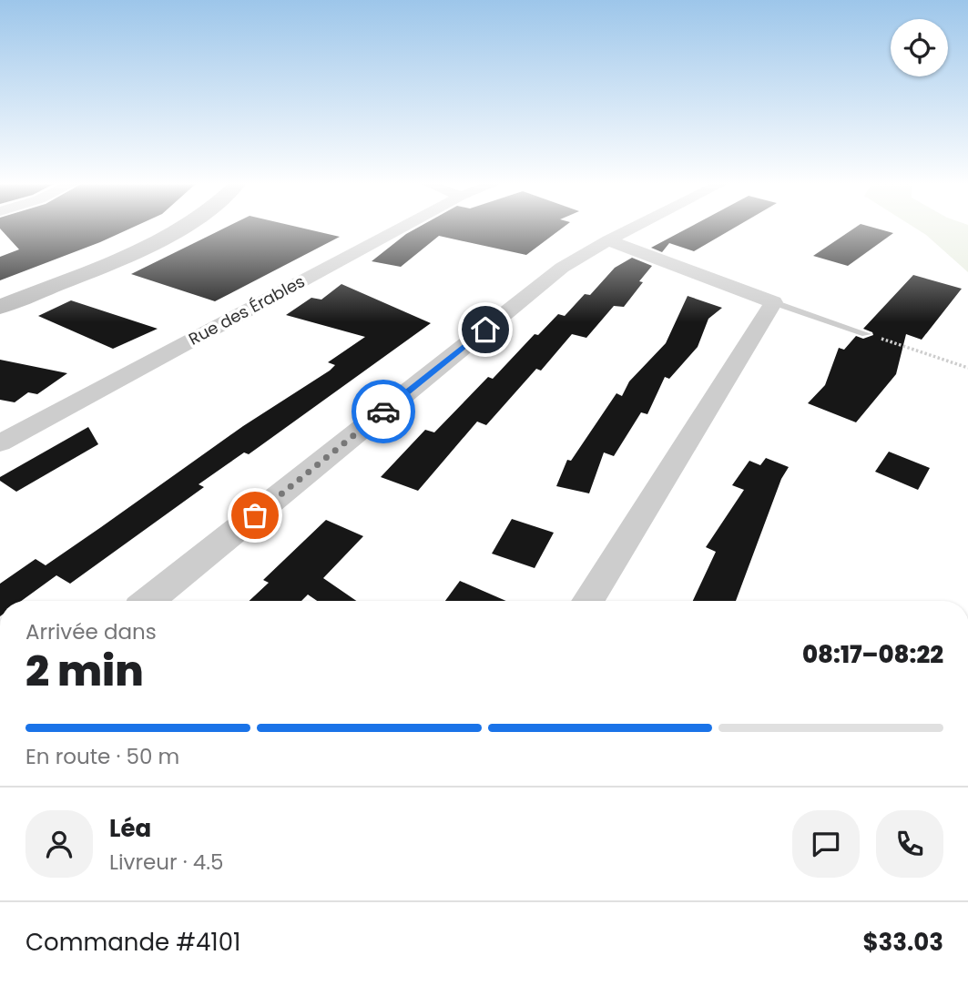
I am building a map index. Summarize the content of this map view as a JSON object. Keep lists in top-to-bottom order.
{
  "streets": {
    "street": ["Rue des Érables"]
  },
  "page": {
    "heading": ["2 min", "Arrivée dans", "08:17–08:22"],
    "panel": [
      "Léa",
      "Livreur · 4.5",
      "Commande #4101",
      "$33.03"
    ],
    "bar": "En route · 50 m"
  }
}
